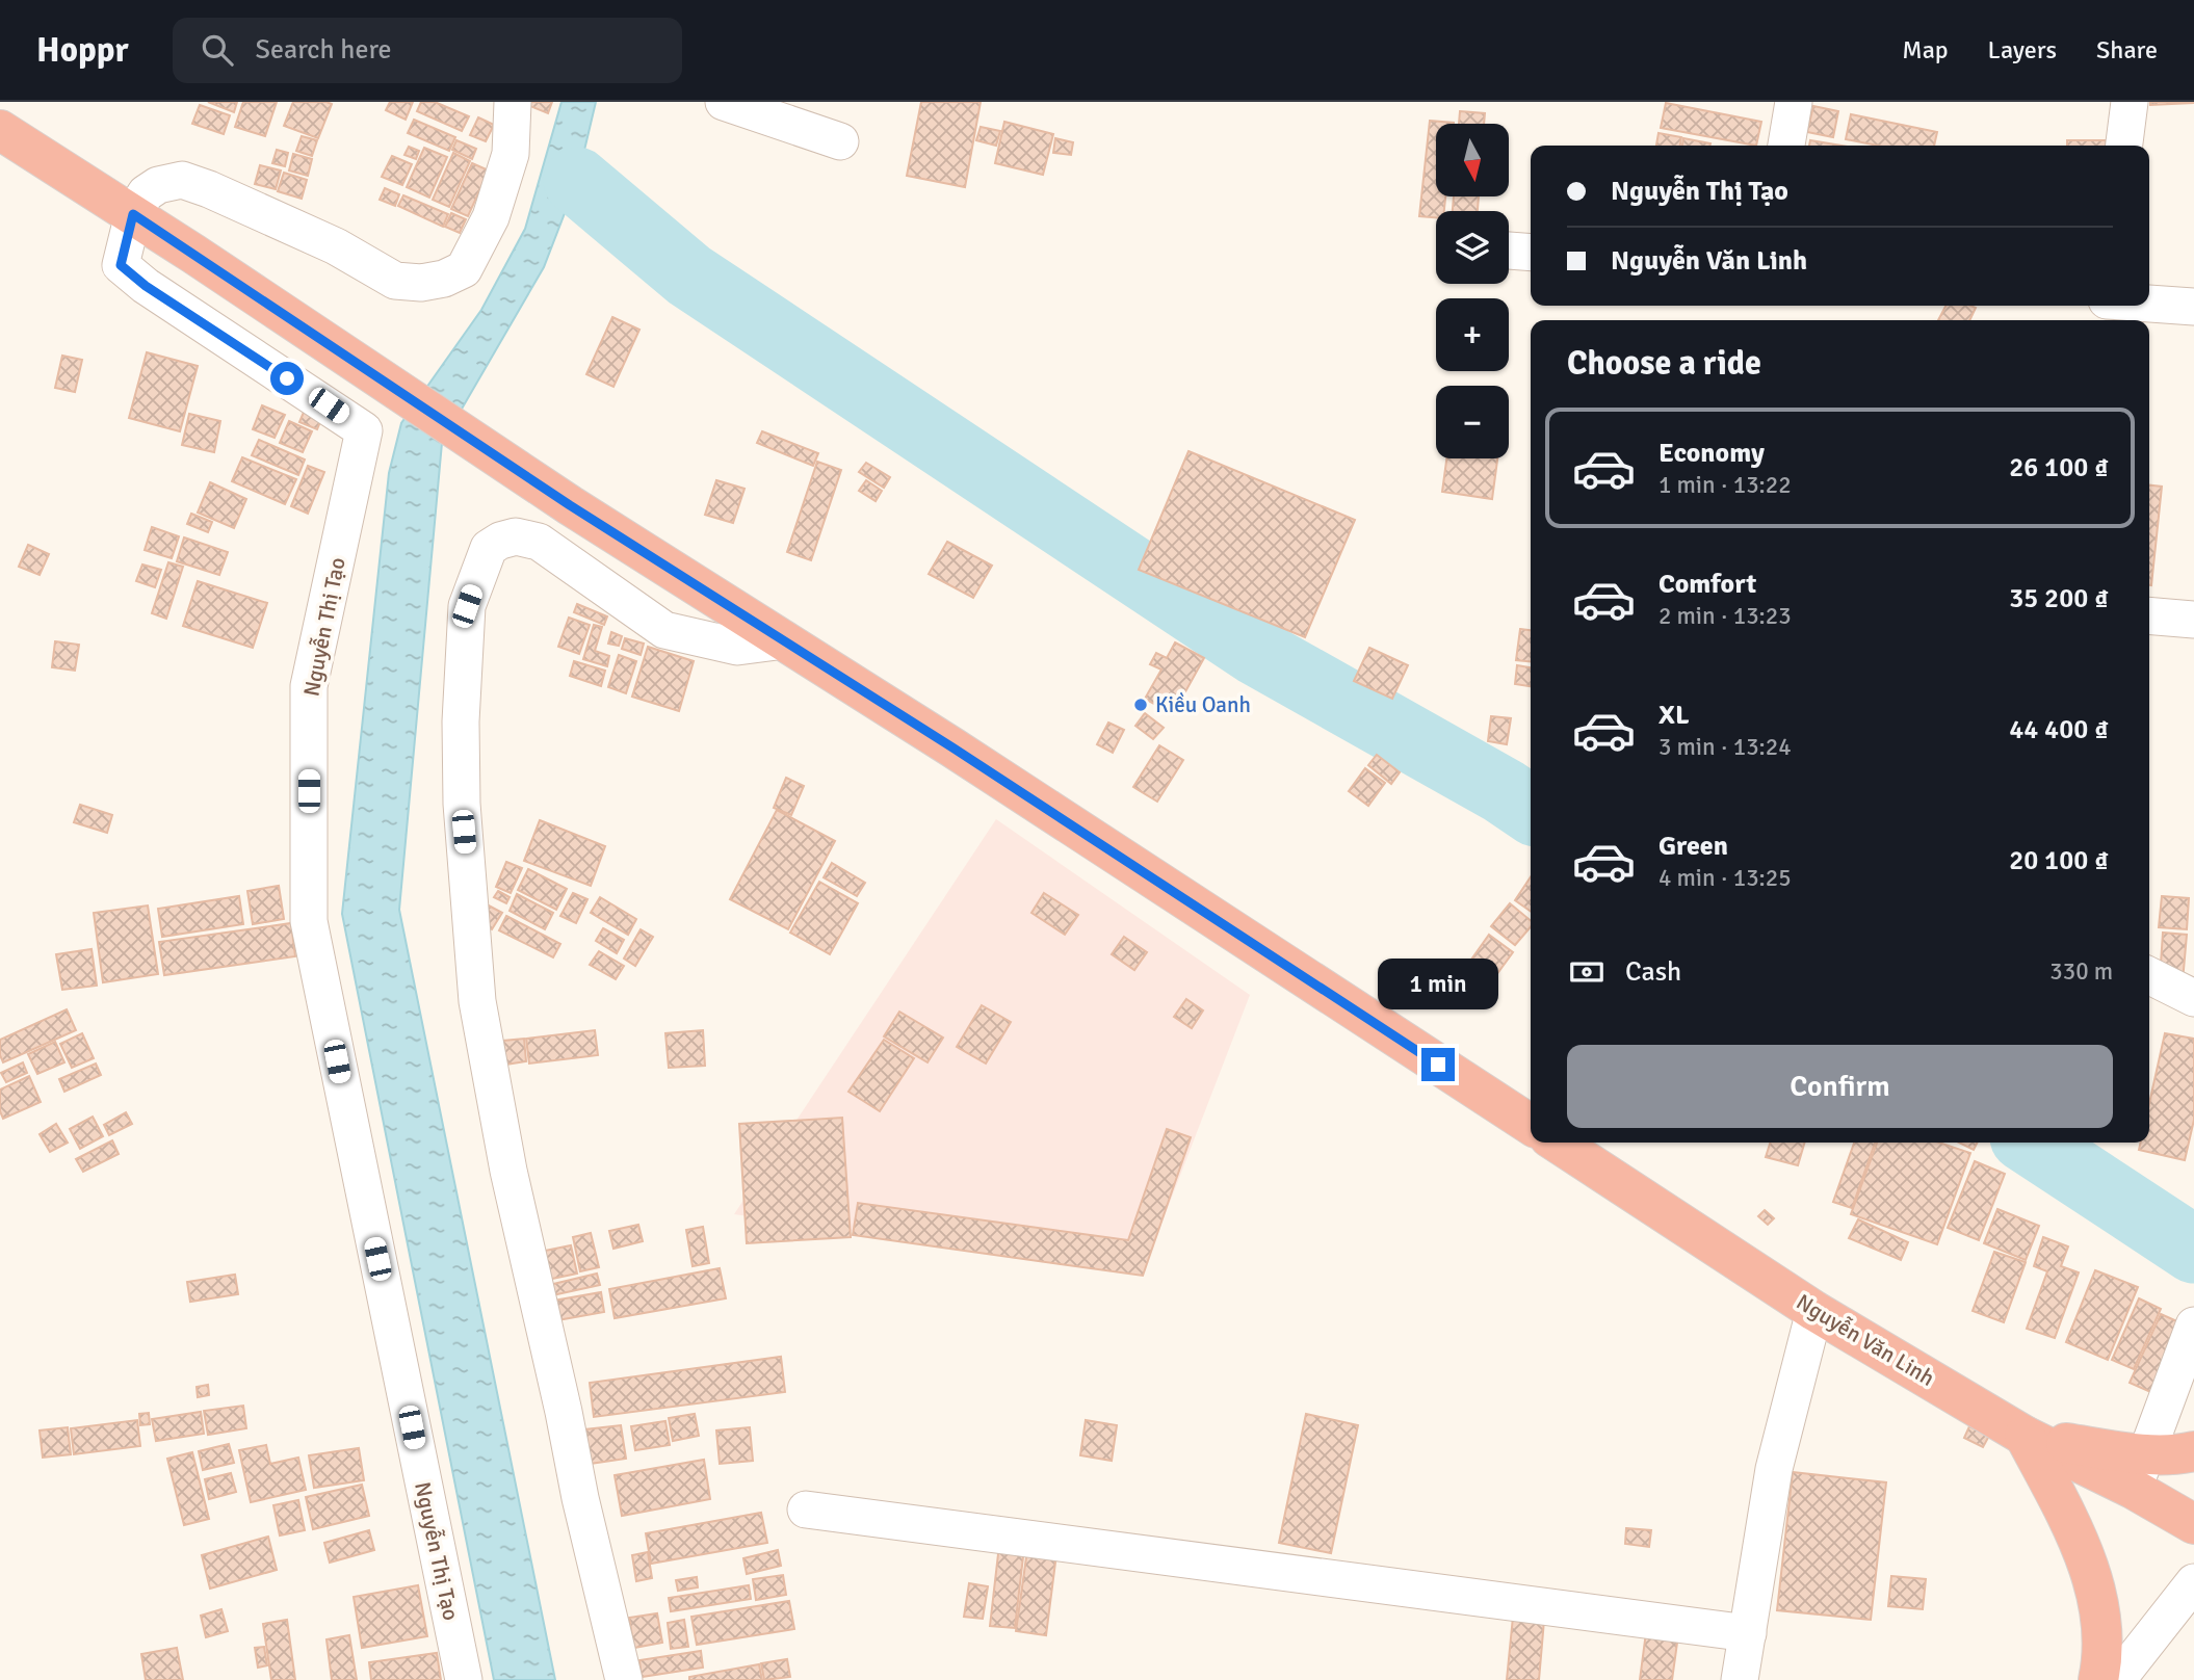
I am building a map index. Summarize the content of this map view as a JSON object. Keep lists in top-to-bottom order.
{
  "streets": {
    "highway": ["Nguyễn Văn Linh"],
    "street": ["Nguyễn Thị Tạo"]
  },
  "places": ["Kiều Oanh"],
  "north": "bottom",
  "page": {
    "header": "Hoppr",
    "search": "Search here",
    "nav": ["Map", "Layers", "Share"],
    "map_buttons": ["+", "−"],
    "banner": ["Nguyễn Thị Tạo", "Nguyễn Văn Linh"],
    "heading": "Choose a ride",
    "list": [
      {
        "name": "Economy",
        "note": "1 min · 13:22",
        "value": "26 100 ₫"
      },
      {
        "name": "Comfort",
        "note": "2 min · 13:23",
        "value": "35 200 ₫"
      },
      {
        "name": "XL",
        "note": "3 min · 13:24",
        "value": "44 400 ₫"
      },
      {
        "name": "Green",
        "note": "4 min · 13:25",
        "value": "20 100 ₫"
      }
    ],
    "pay": ["Cash", "330 m"],
    "bubble": "1 min",
    "buttons": "Confirm"
  }
}
